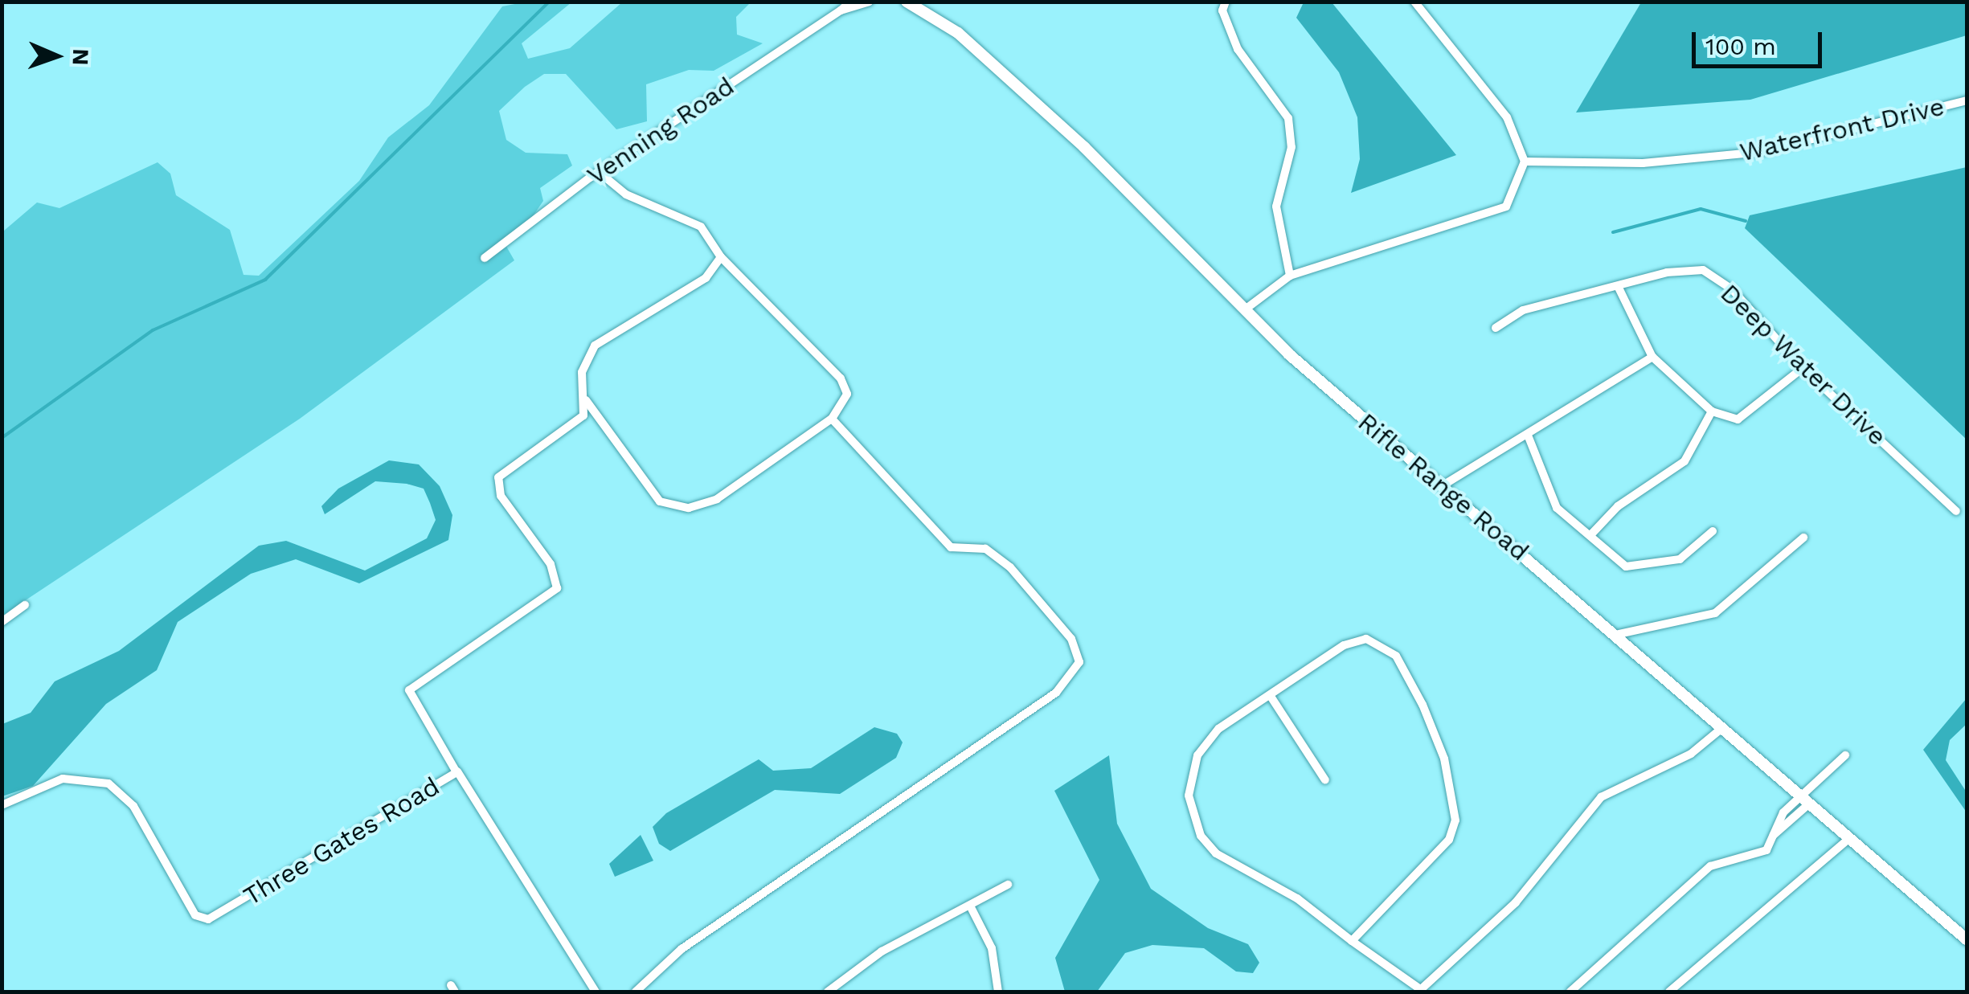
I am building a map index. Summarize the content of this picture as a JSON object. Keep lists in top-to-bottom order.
{
  "streets": {
    "main road": ["Rifle Range Road"],
    "street": [
      "Waterfront Drive",
      "Venning Road",
      "Deep Water Drive",
      "Three Gates Road"
    ]
  },
  "scale_bar": "100 m",
  "north": "right"
}
